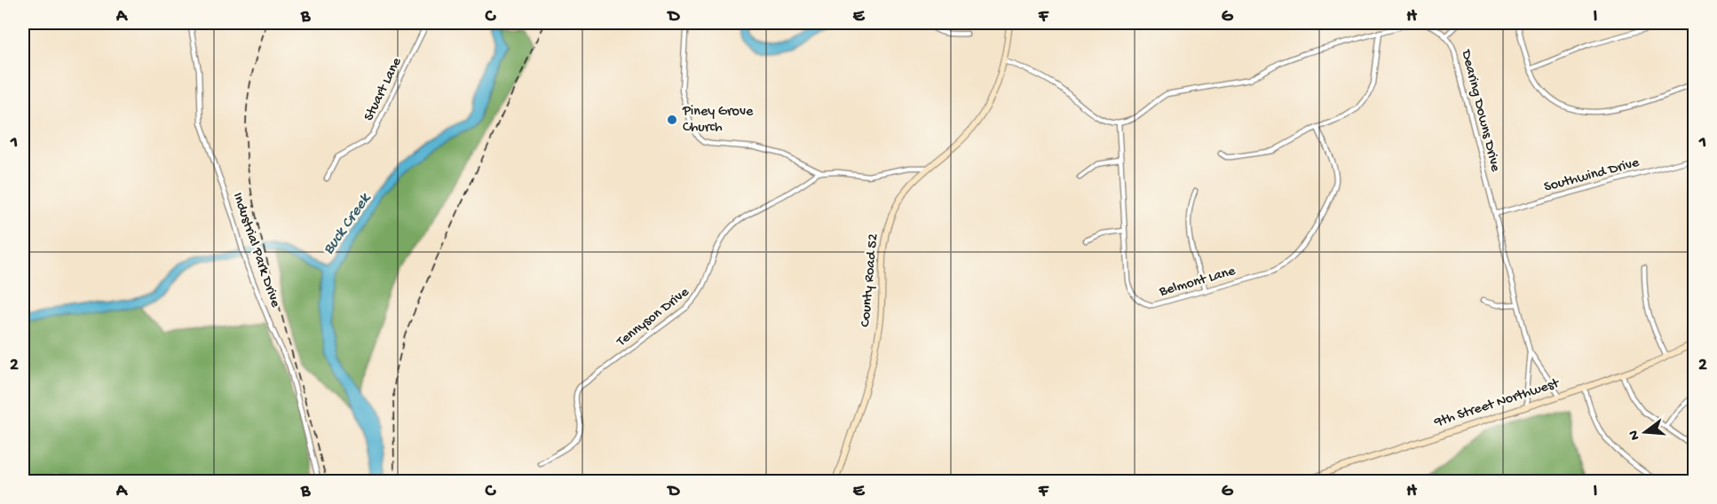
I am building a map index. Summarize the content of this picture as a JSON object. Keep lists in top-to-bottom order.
{
  "streets": {
    "street": [
      "Stuart Lane",
      "Dearing Downs Drive",
      "Southwind Drive",
      "Industrial Park Drive",
      "County Road 52",
      "Belmont Lane",
      "Tennyson Drive",
      "9th Street Northwest"
    ]
  },
  "crossings": [
    ["Dearing Downs Drive", "Southwind Drive"],
    ["Dearing Downs Drive", "Belmont Lane"],
    ["Dearing Downs Drive", "9th Street Northwest"]
  ],
  "water": ["Buck Creek"],
  "places": ["Piney Grove Church"],
  "north": "left",
  "grid": {
    "columns": [
      "A",
      "B",
      "C",
      "D",
      "E",
      "F",
      "G",
      "H",
      "I"
    ],
    "rows": ["1", "2"]
  }
}
